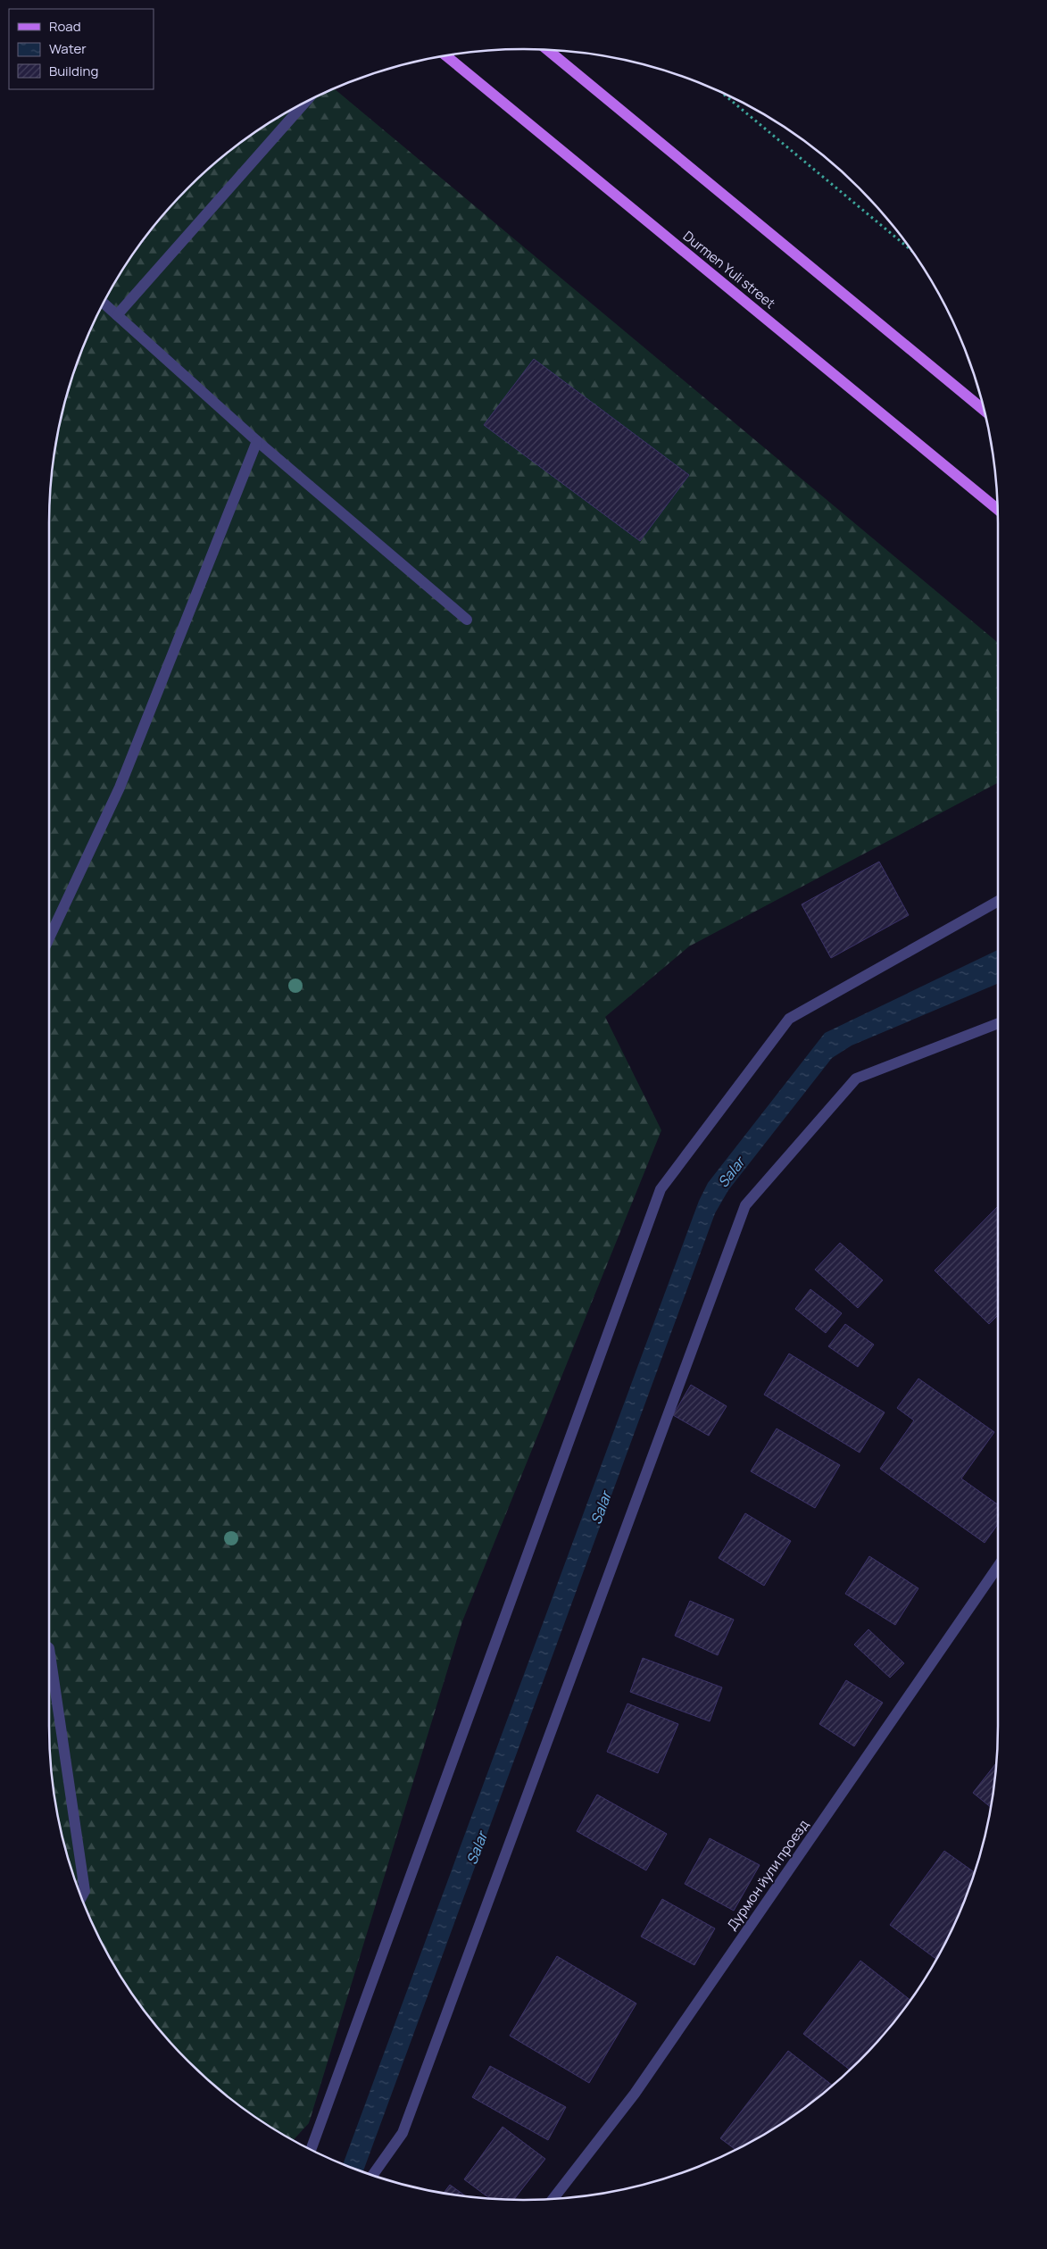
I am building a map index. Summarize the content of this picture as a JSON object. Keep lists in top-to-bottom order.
{
  "streets": {
    "main road": ["Durmen Yuli street"],
    "street": ["Дурмон йули проезд"]
  },
  "water": ["Salar"],
  "legend": ["Road", "Water", "Building"]
}
